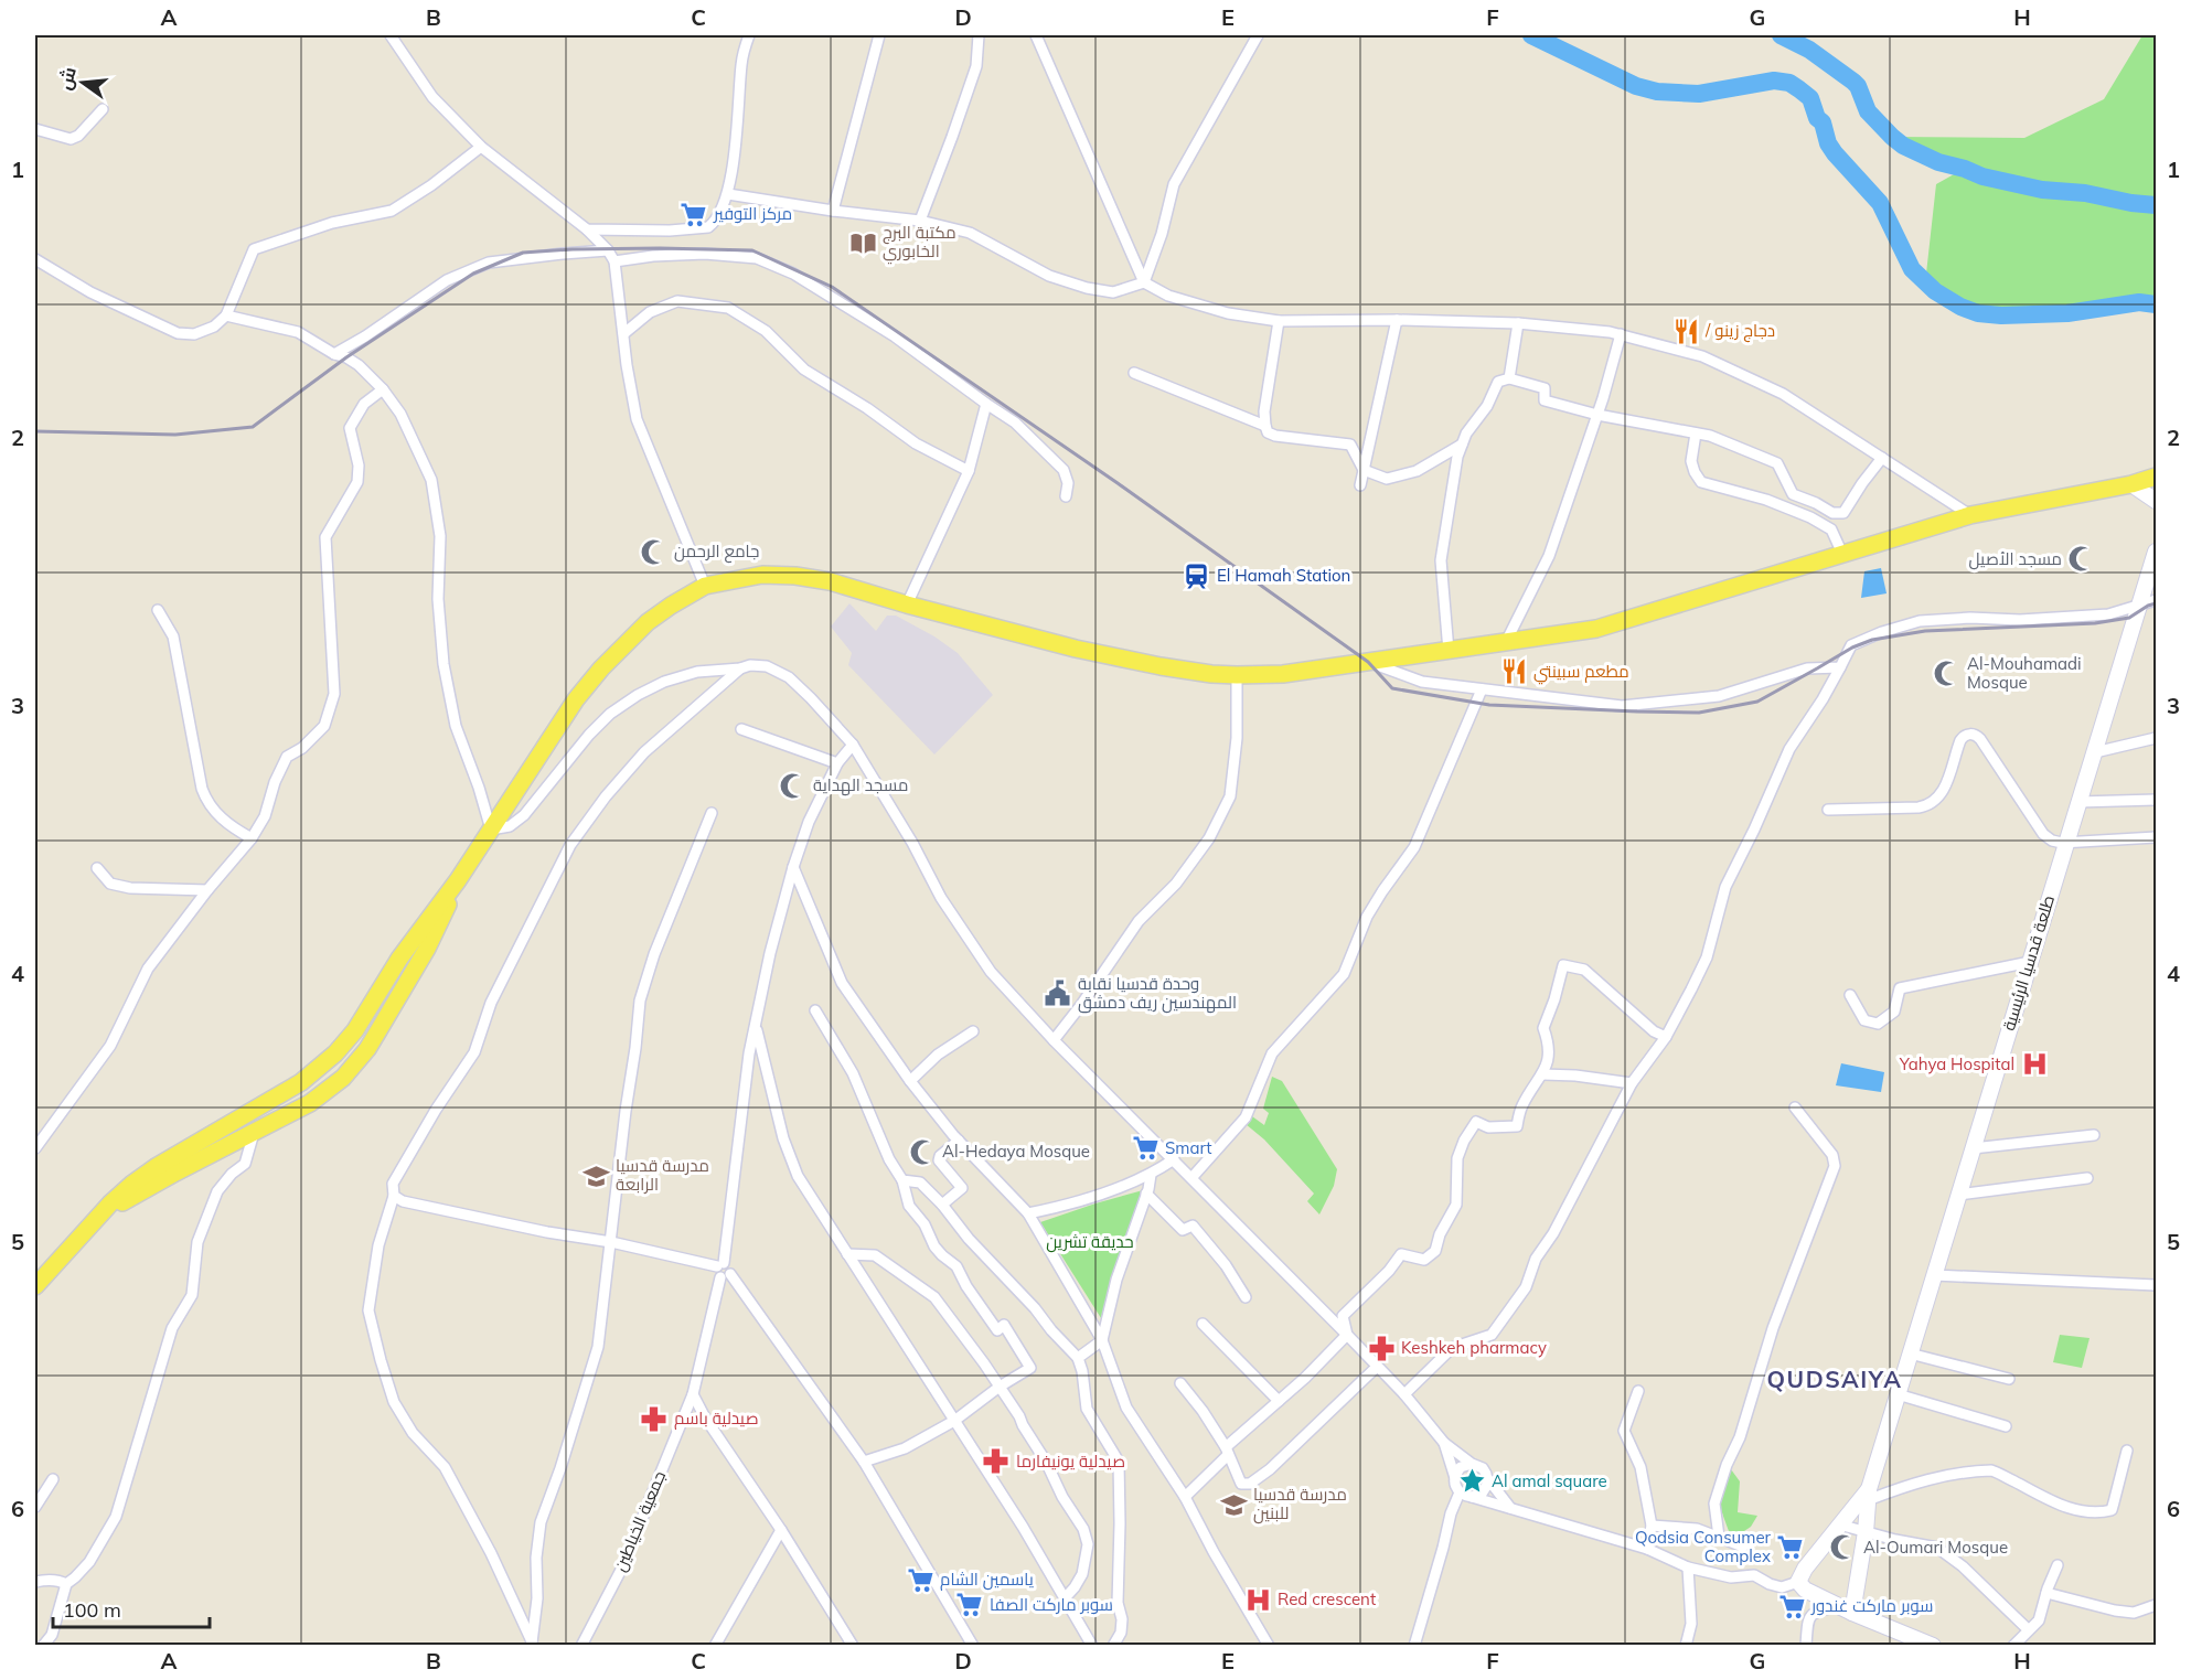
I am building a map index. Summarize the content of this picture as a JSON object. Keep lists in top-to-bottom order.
{
  "streets": {
    "main road": ["طلعة قدسيا الرئيسية"],
    "street": ["جمعية الخياطين"]
  },
  "districts": ["QUDSAIYA"],
  "parks": ["حديقة تشرين"],
  "places": {
    "supermarket": [
      "مركز التوفير",
      "Smart",
      "Qodsia Consumer Complex",
      "ياسمين الشام",
      "سوبر ماركت الصفا",
      "سوبر ماركت غندور"
    ],
    "library": ["مكتبة البرج الخابوري"],
    "restaurant": ["/ دجاج زينو", "مطعم سبينتي"],
    "mosque": [
      "جامع الرحمن",
      "مسجد الأصيل",
      "Al-Mouhamadi Mosque",
      "مسجد الهداية",
      "Al-Hedaya Mosque",
      "Al-Oumari Mosque"
    ],
    "station": ["El Hamah Station"],
    "public building": ["وحدة قدسيا نقابة المهندسين ريف دمشق"],
    "hospital": ["Yahya Hospital", "Red crescent"],
    "school or university": ["مدرسة قدسيا الرابعة", "مدرسة قدسيا للبنين"],
    "pharmacy": ["Keshkeh pharmacy", "صيدلية باسم", "صيدلية يونيفارما"],
    "place": ["Al amal square"]
  },
  "scale_bar": "100 m",
  "north": "left",
  "grid": {
    "columns": [
      "A",
      "B",
      "C",
      "D",
      "E",
      "F",
      "G",
      "H"
    ],
    "rows": [
      "1",
      "2",
      "3",
      "4",
      "5",
      "6"
    ]
  }
}
